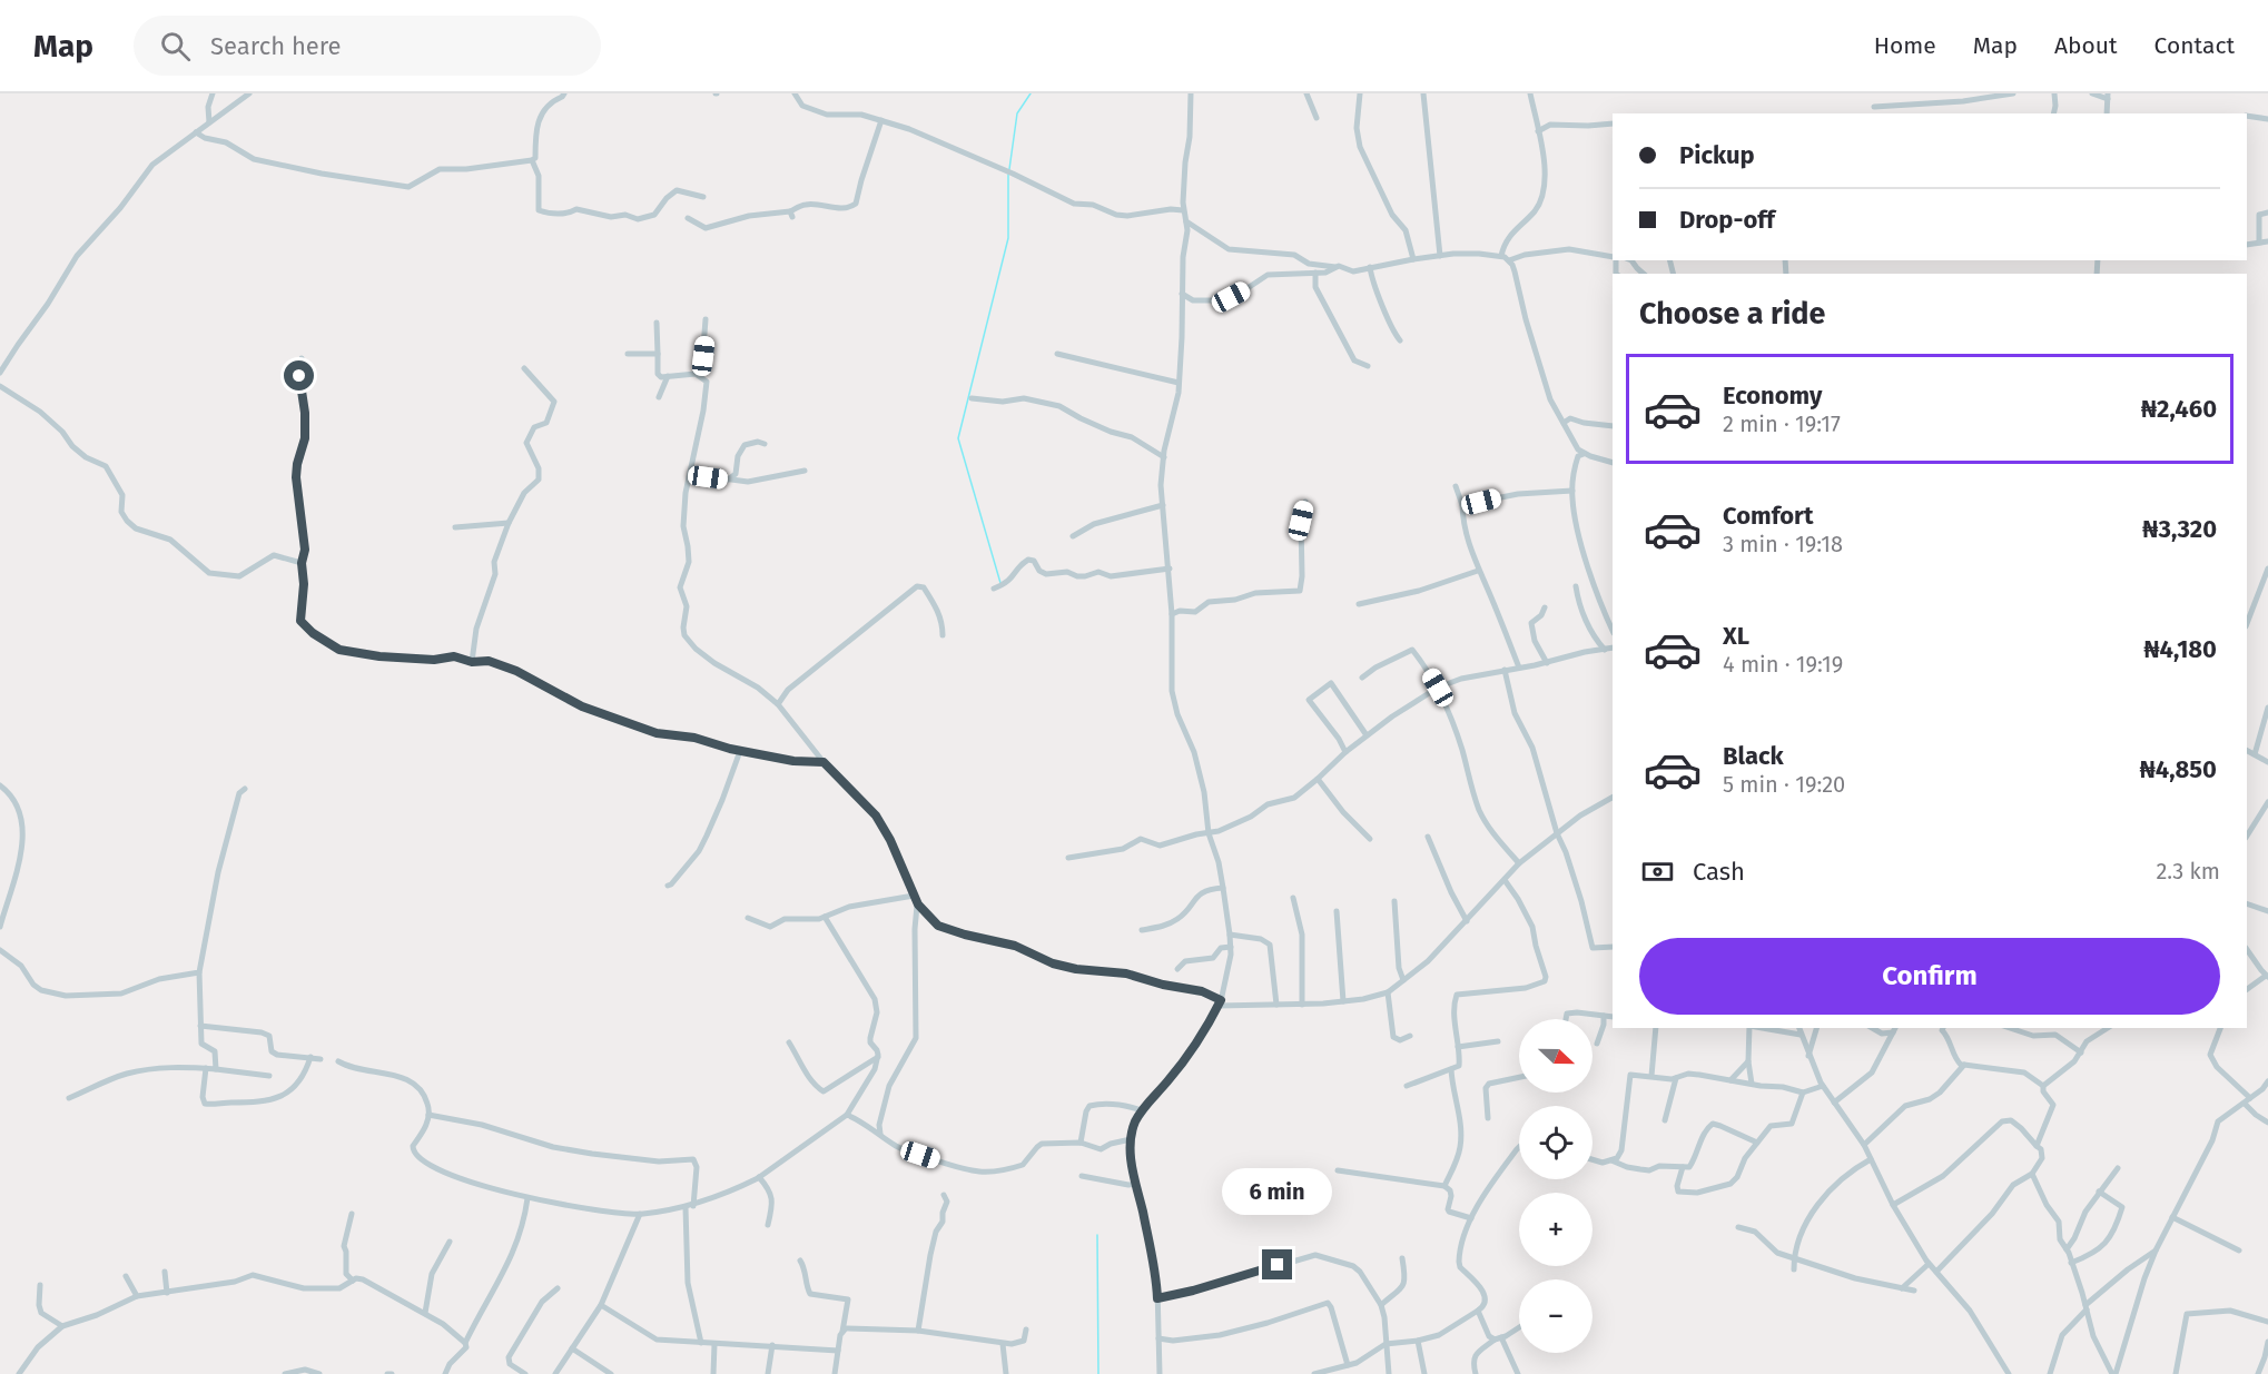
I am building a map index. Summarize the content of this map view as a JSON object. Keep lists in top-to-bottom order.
{
  "north": "right",
  "page": {
    "header": "Map",
    "search": "Search here",
    "nav": [
      "Home",
      "Map",
      "About",
      "Contact"
    ],
    "banner": ["Pickup", "Drop-off"],
    "heading": "Choose a ride",
    "list": [
      {
        "name": "Economy",
        "note": "2 min · 19:17",
        "value": "₦2,460"
      },
      {
        "name": "Comfort",
        "note": "3 min · 19:18",
        "value": "₦3,320"
      },
      {
        "name": "XL",
        "note": "4 min · 19:19",
        "value": "₦4,180"
      },
      {
        "name": "Black",
        "note": "5 min · 19:20",
        "value": "₦4,850"
      }
    ],
    "pay": ["Cash", "2.3 km"],
    "buttons": "Confirm",
    "map_buttons": ["+", "−"],
    "bubble": "6 min"
  }
}
